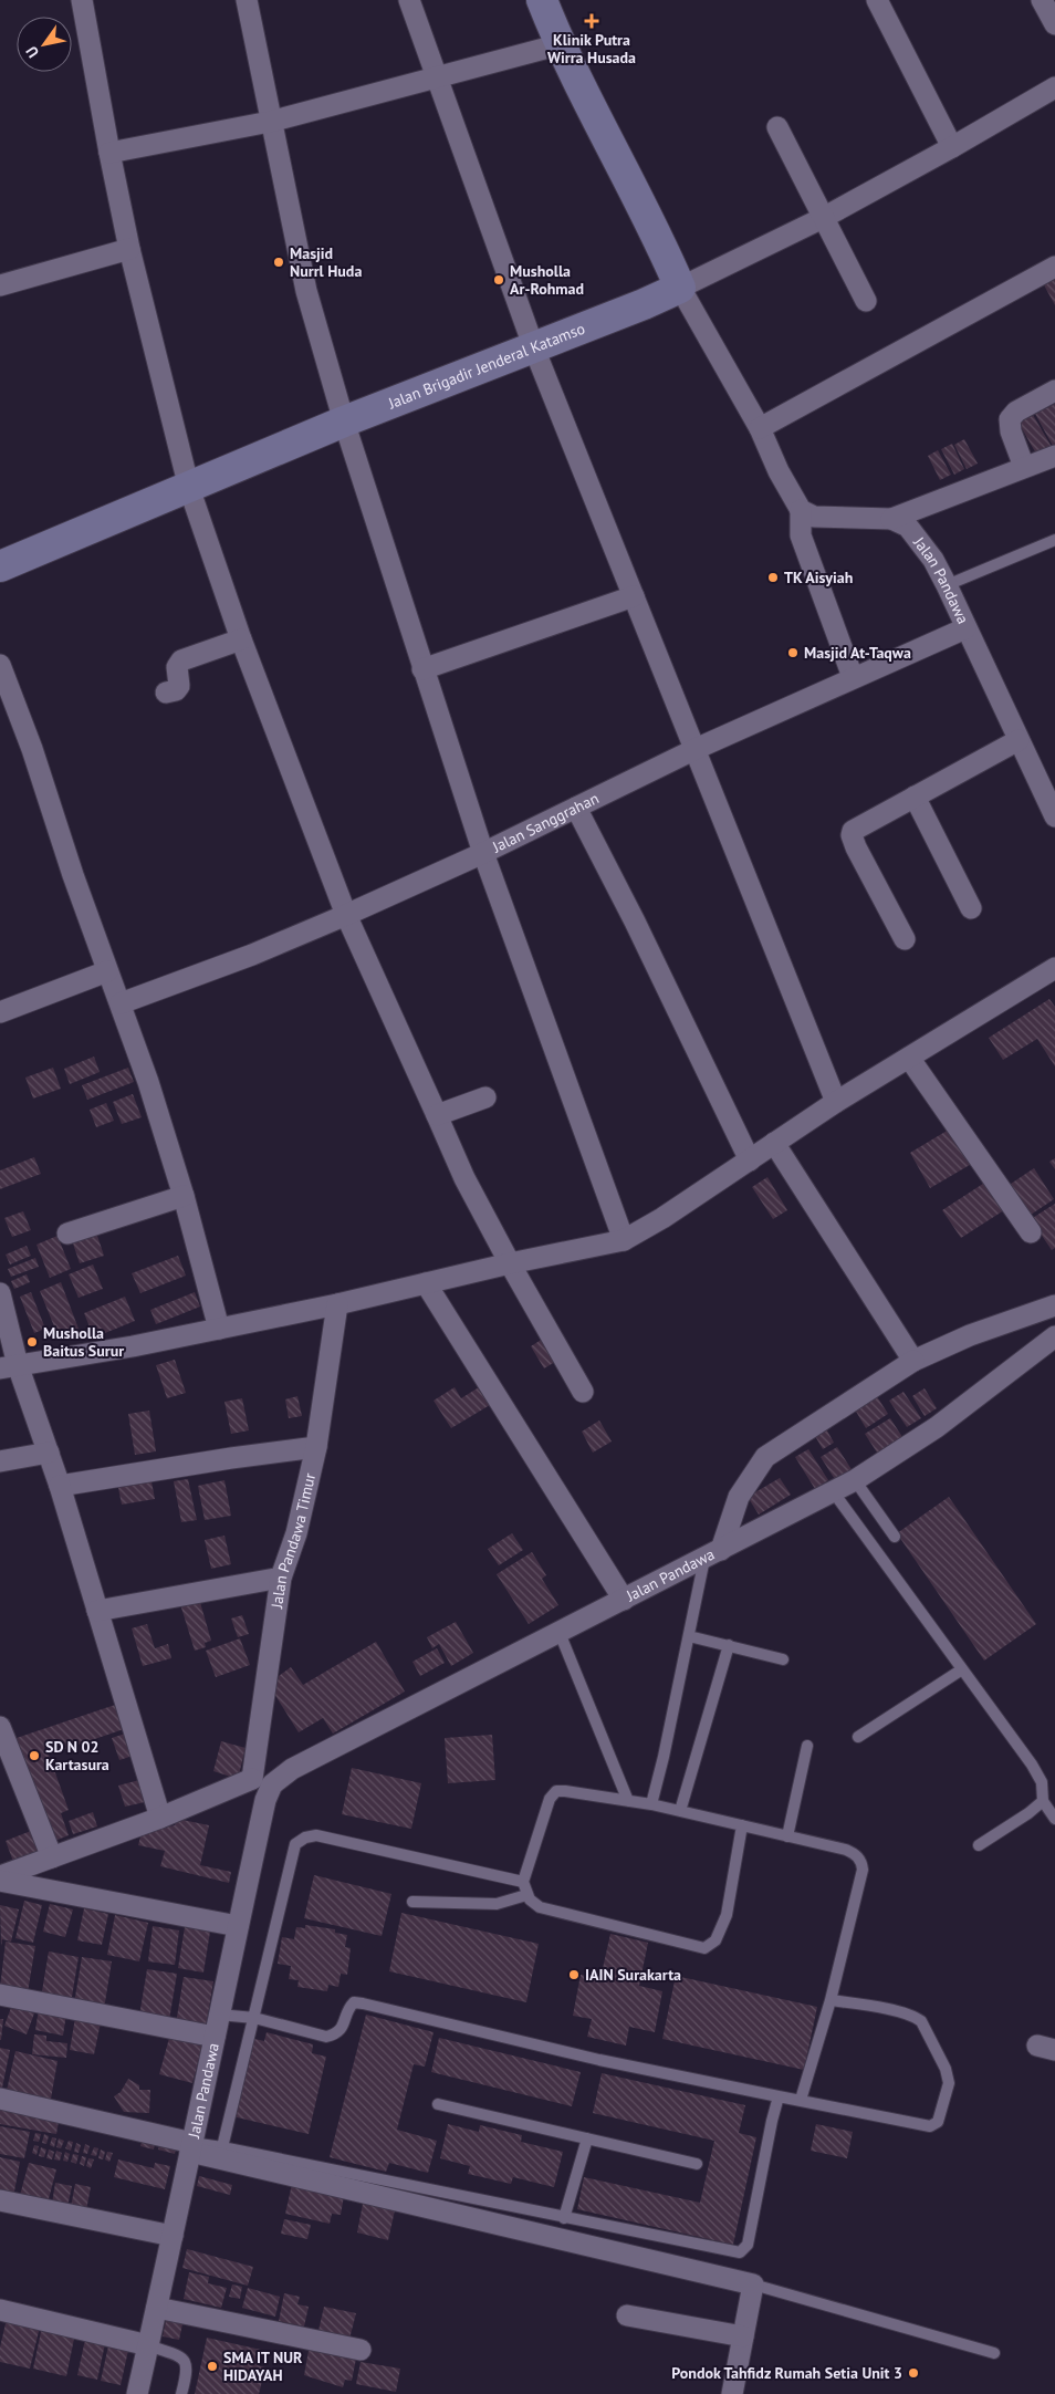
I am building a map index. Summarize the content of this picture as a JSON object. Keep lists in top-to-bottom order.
{
  "streets": {
    "main road": ["Jalan Brigadir Jenderal Katamso"],
    "street": ["Jalan Pandawa", "Jalan Sanggrahan", "Jalan Pandawa Timur"]
  },
  "crossings": [
    ["Jalan Pandawa", "Jalan Sanggrahan"],
    ["Jalan Pandawa", "Jalan Pandawa Timur"]
  ],
  "places": {
    "health": ["Klinik Putra Wirra Husada"],
    "other": [
      "Masjid Nurrl Huda",
      "Musholla Ar-Rohmad",
      "TK Aisyiah",
      "Masjid At-Taqwa",
      "Musholla Baitus Surur",
      "SD N 02 Kartasura",
      "IAIN Surakarta",
      "SMA IT NUR HIDAYAH",
      "Pondok Tahfidz Rumah Setia Unit 3"
    ]
  },
  "north": "bottom left"
}
